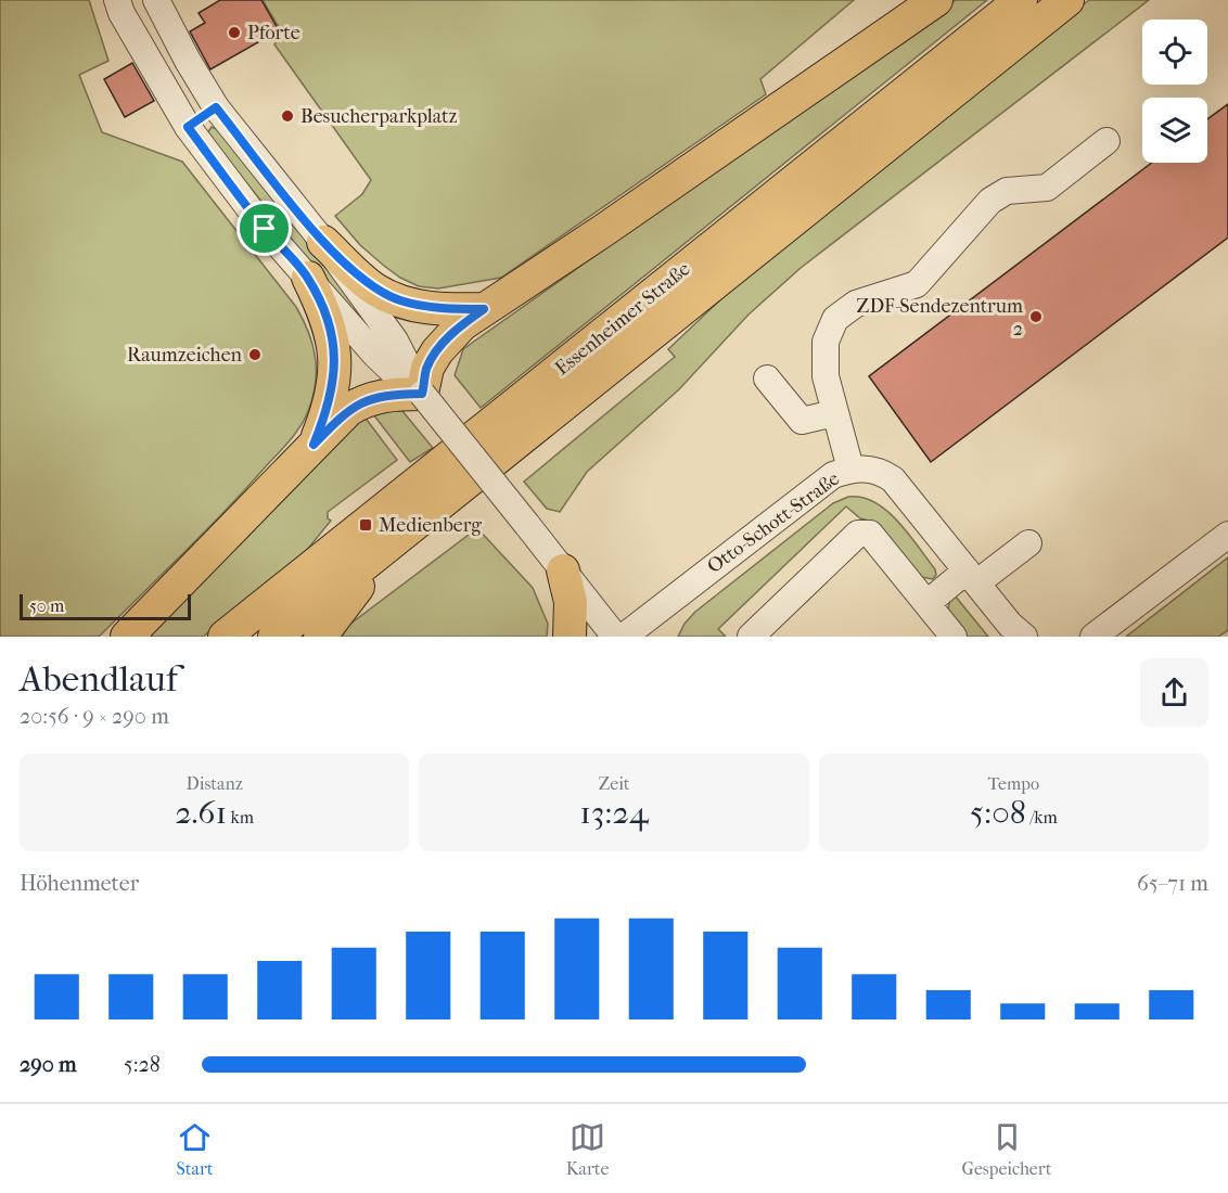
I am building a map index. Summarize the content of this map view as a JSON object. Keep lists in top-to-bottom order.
{
  "streets": {
    "main road": ["Essenheimer Straße"],
    "street": ["Otto-Schott-Straße"]
  },
  "places": {
    "other": [
      "Pforte",
      "Besucherparkplatz",
      "ZDF-Sendezentrum 2",
      "Raumzeichen"
    ],
    "transit": ["Medienberg"]
  },
  "scale_bar": "50 m",
  "page": {
    "scale": "50 m",
    "heading": ["Abendlauf", "20:56 · 9 × 290 m"],
    "stats": [
      ["Distanz", "2.61 km"],
      ["Zeit", "13:24"],
      ["Tempo", "5:08 /km"]
    ],
    "chart": ["Höhenmeter", "65–71 m"],
    "list": [
      {
        "name": "290 m",
        "note": "5:28"
      }
    ],
    "tabs": ["Start", "Karte", "Gespeichert"]
  }
}
